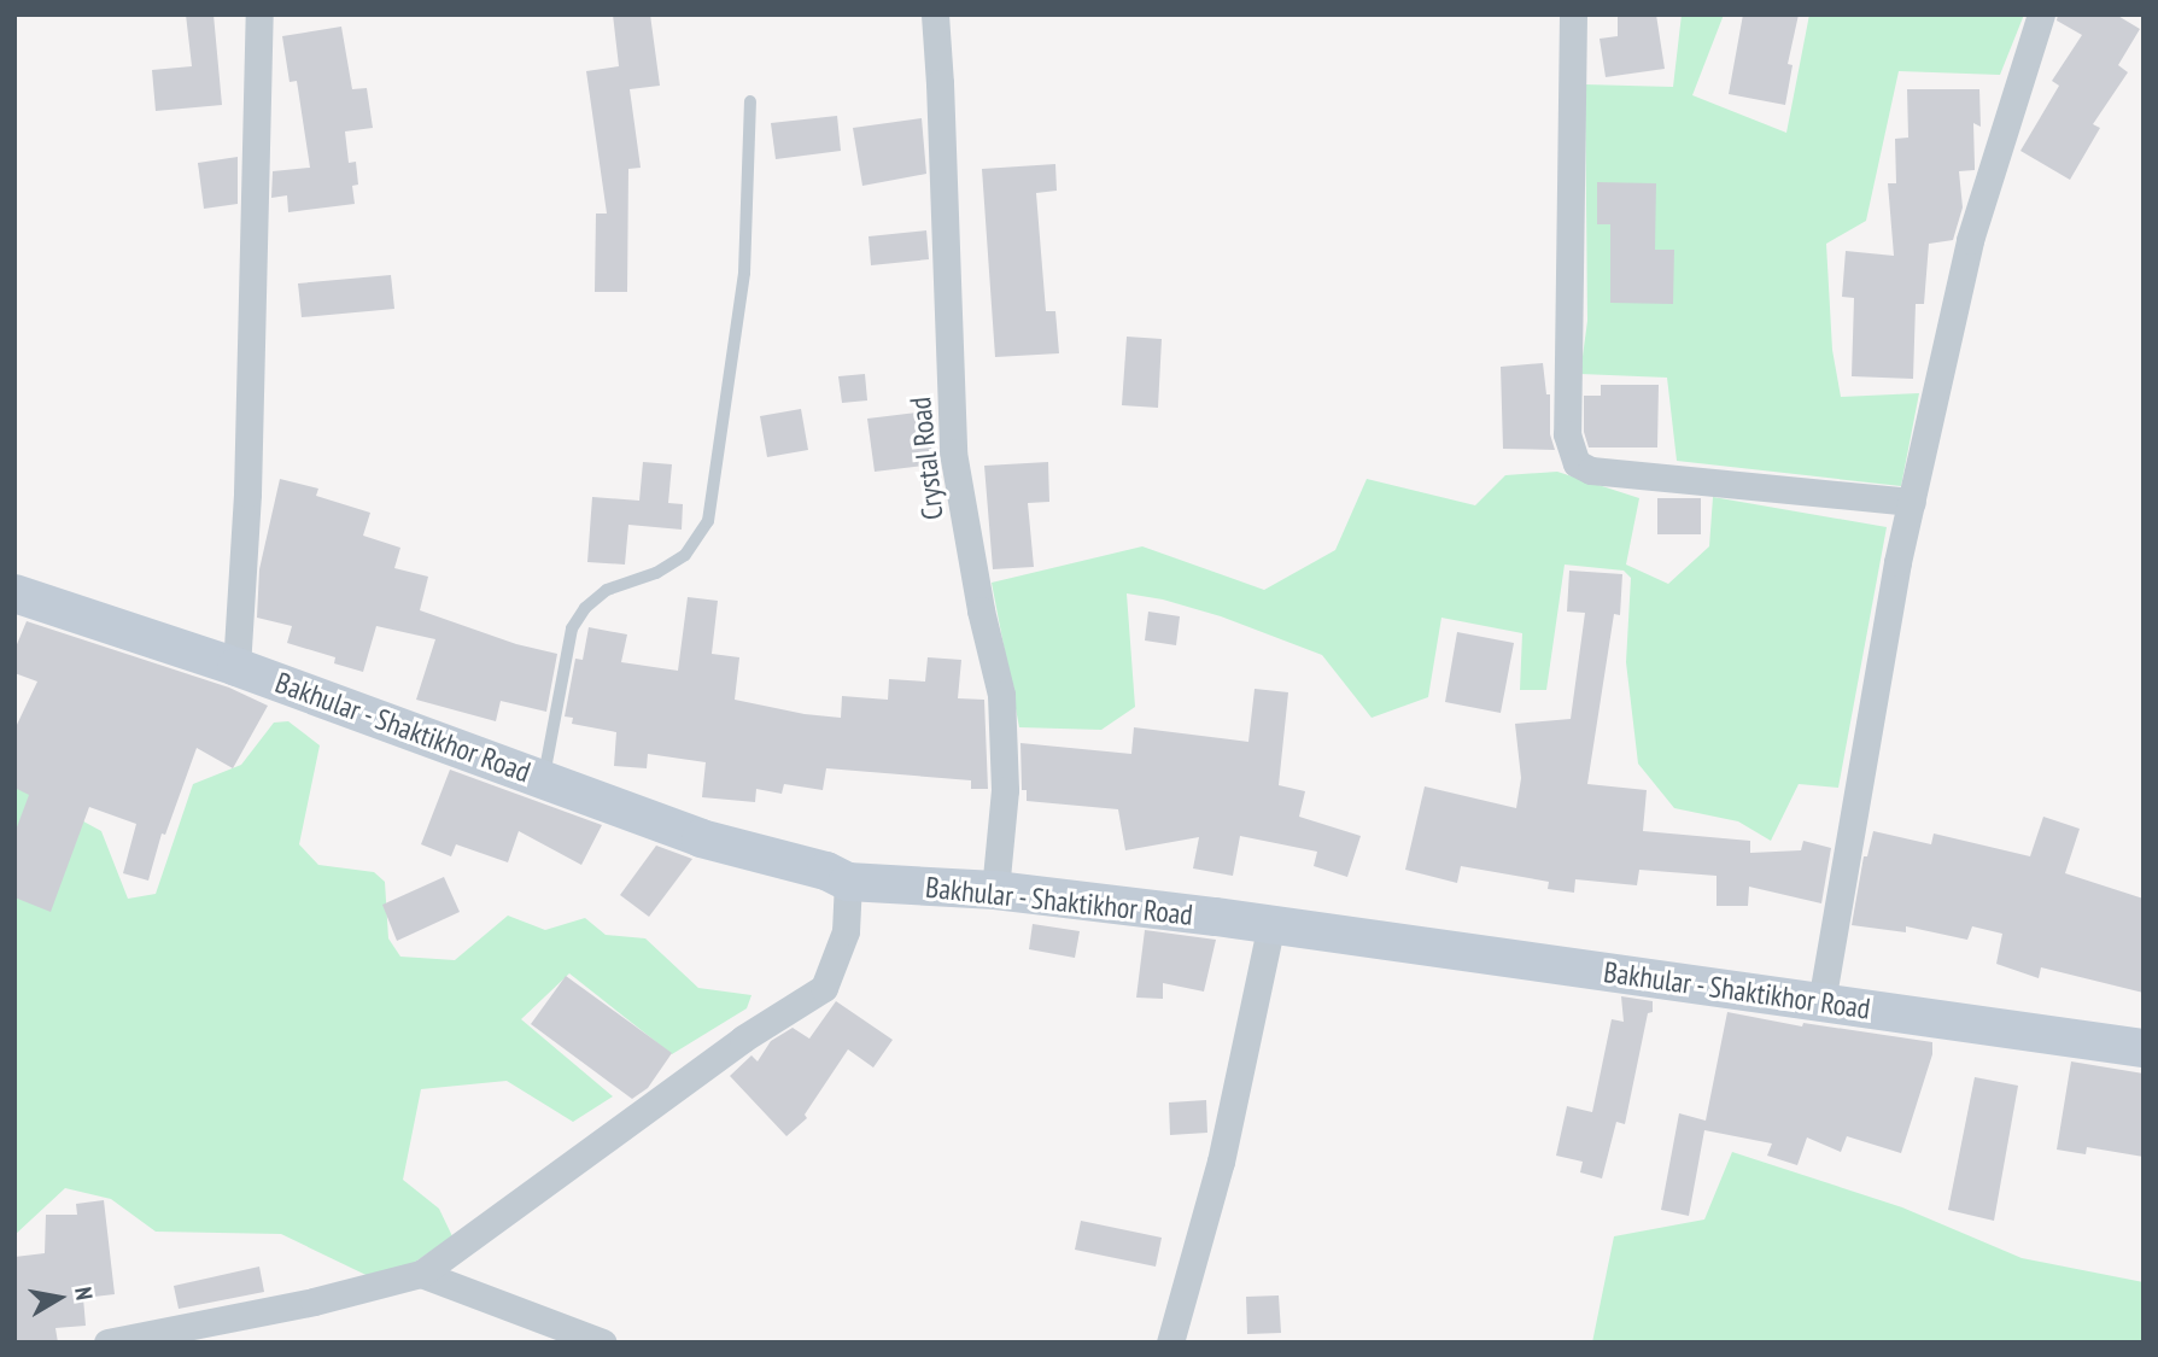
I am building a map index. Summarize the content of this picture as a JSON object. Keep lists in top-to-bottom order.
{
  "streets": {
    "street": ["Crystal Road", "Bakhular - Shaktikhor Road"]
  },
  "crossings": [
    ["Crystal Road", "Bakhular - Shaktikhor Road"]
  ],
  "north": "right"
}
